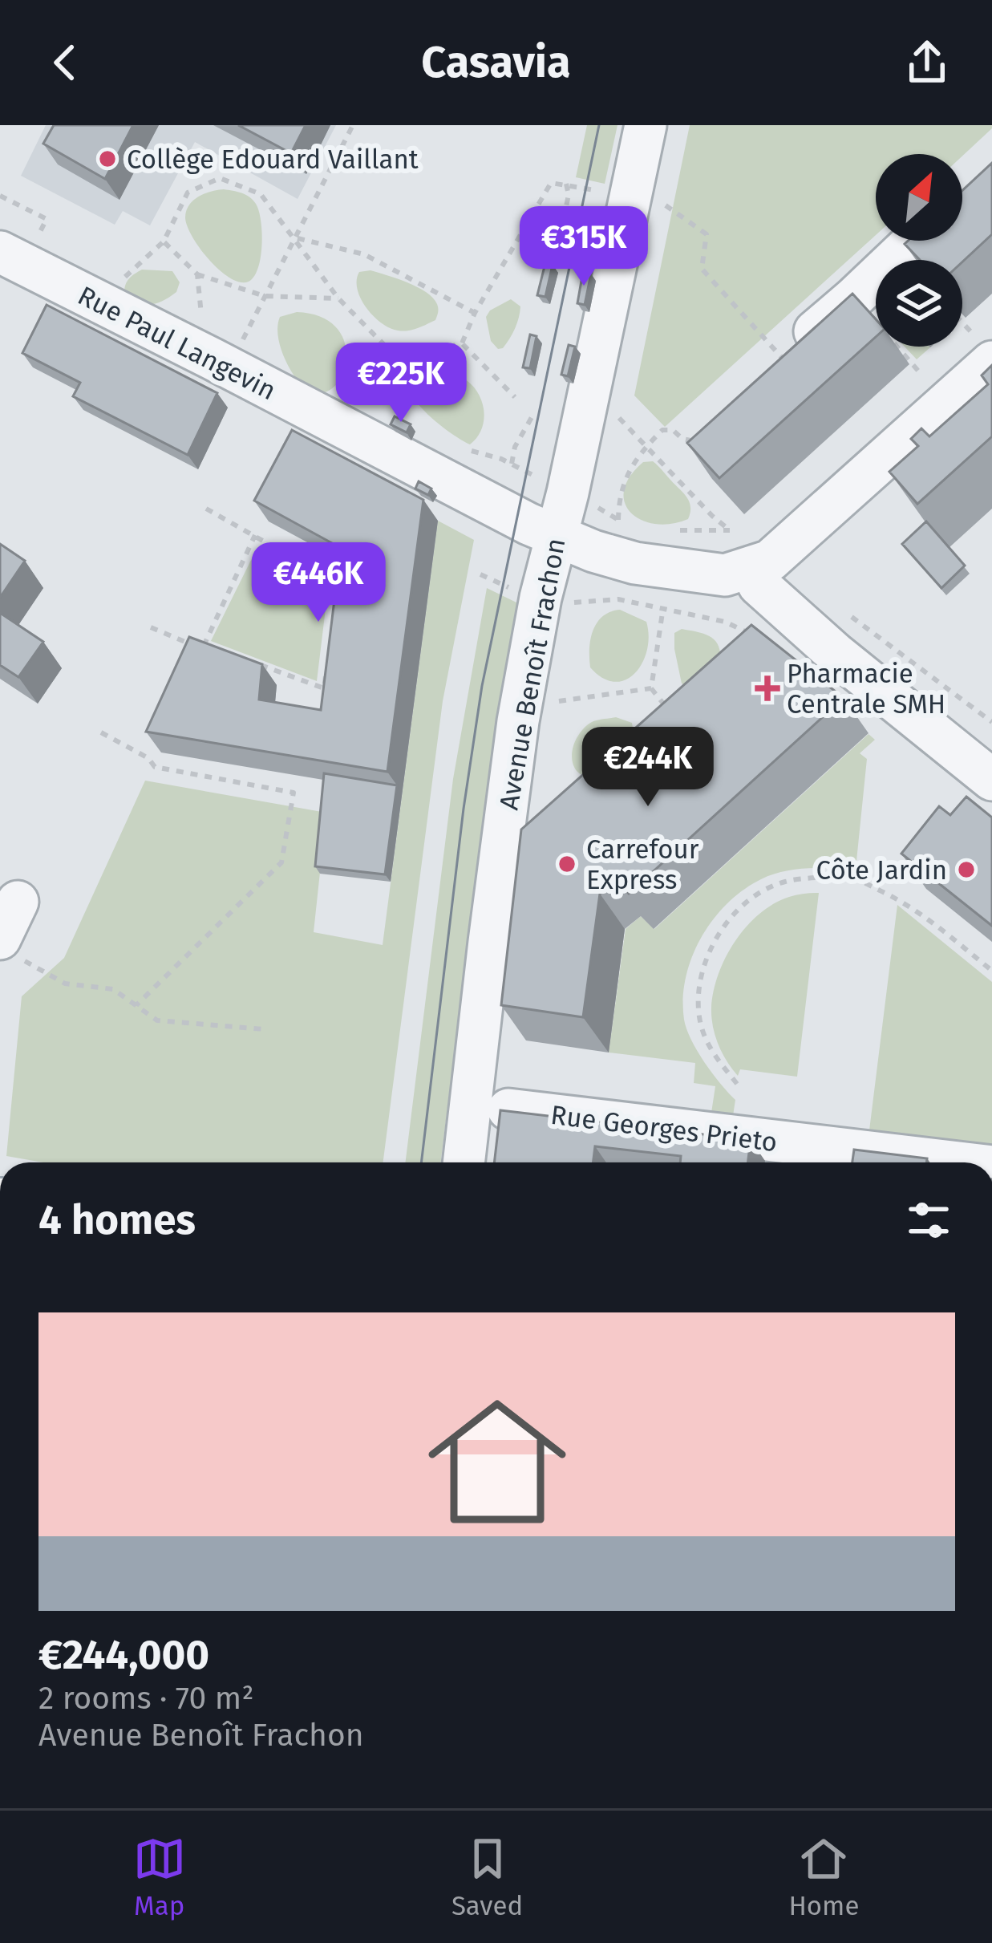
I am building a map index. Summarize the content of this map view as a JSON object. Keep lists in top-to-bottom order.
{
  "streets": {
    "street": ["Rue Paul Langevin", "Avenue Benoît Frachon", "Rue Georges Prieto"]
  },
  "crossings": [
    ["Rue Paul Langevin", "Avenue Benoît Frachon"]
  ],
  "places": {
    "other": ["Collège Edouard Vaillant", "Carrefour Express", "Côte Jardin"],
    "health": ["Pharmacie Centrale SMH"]
  },
  "north": "top right",
  "page": {
    "header": "Casavia",
    "price": [
      "€315K",
      "€225K",
      "€446K",
      "€244K"
    ],
    "heading": "4 homes",
    "list": [
      {
        "name": "€244,000",
        "note": "2 rooms · 70 m² · Avenue Benoît Frachon"
      }
    ],
    "tabs": ["Map", "Saved", "Home"]
  }
}
